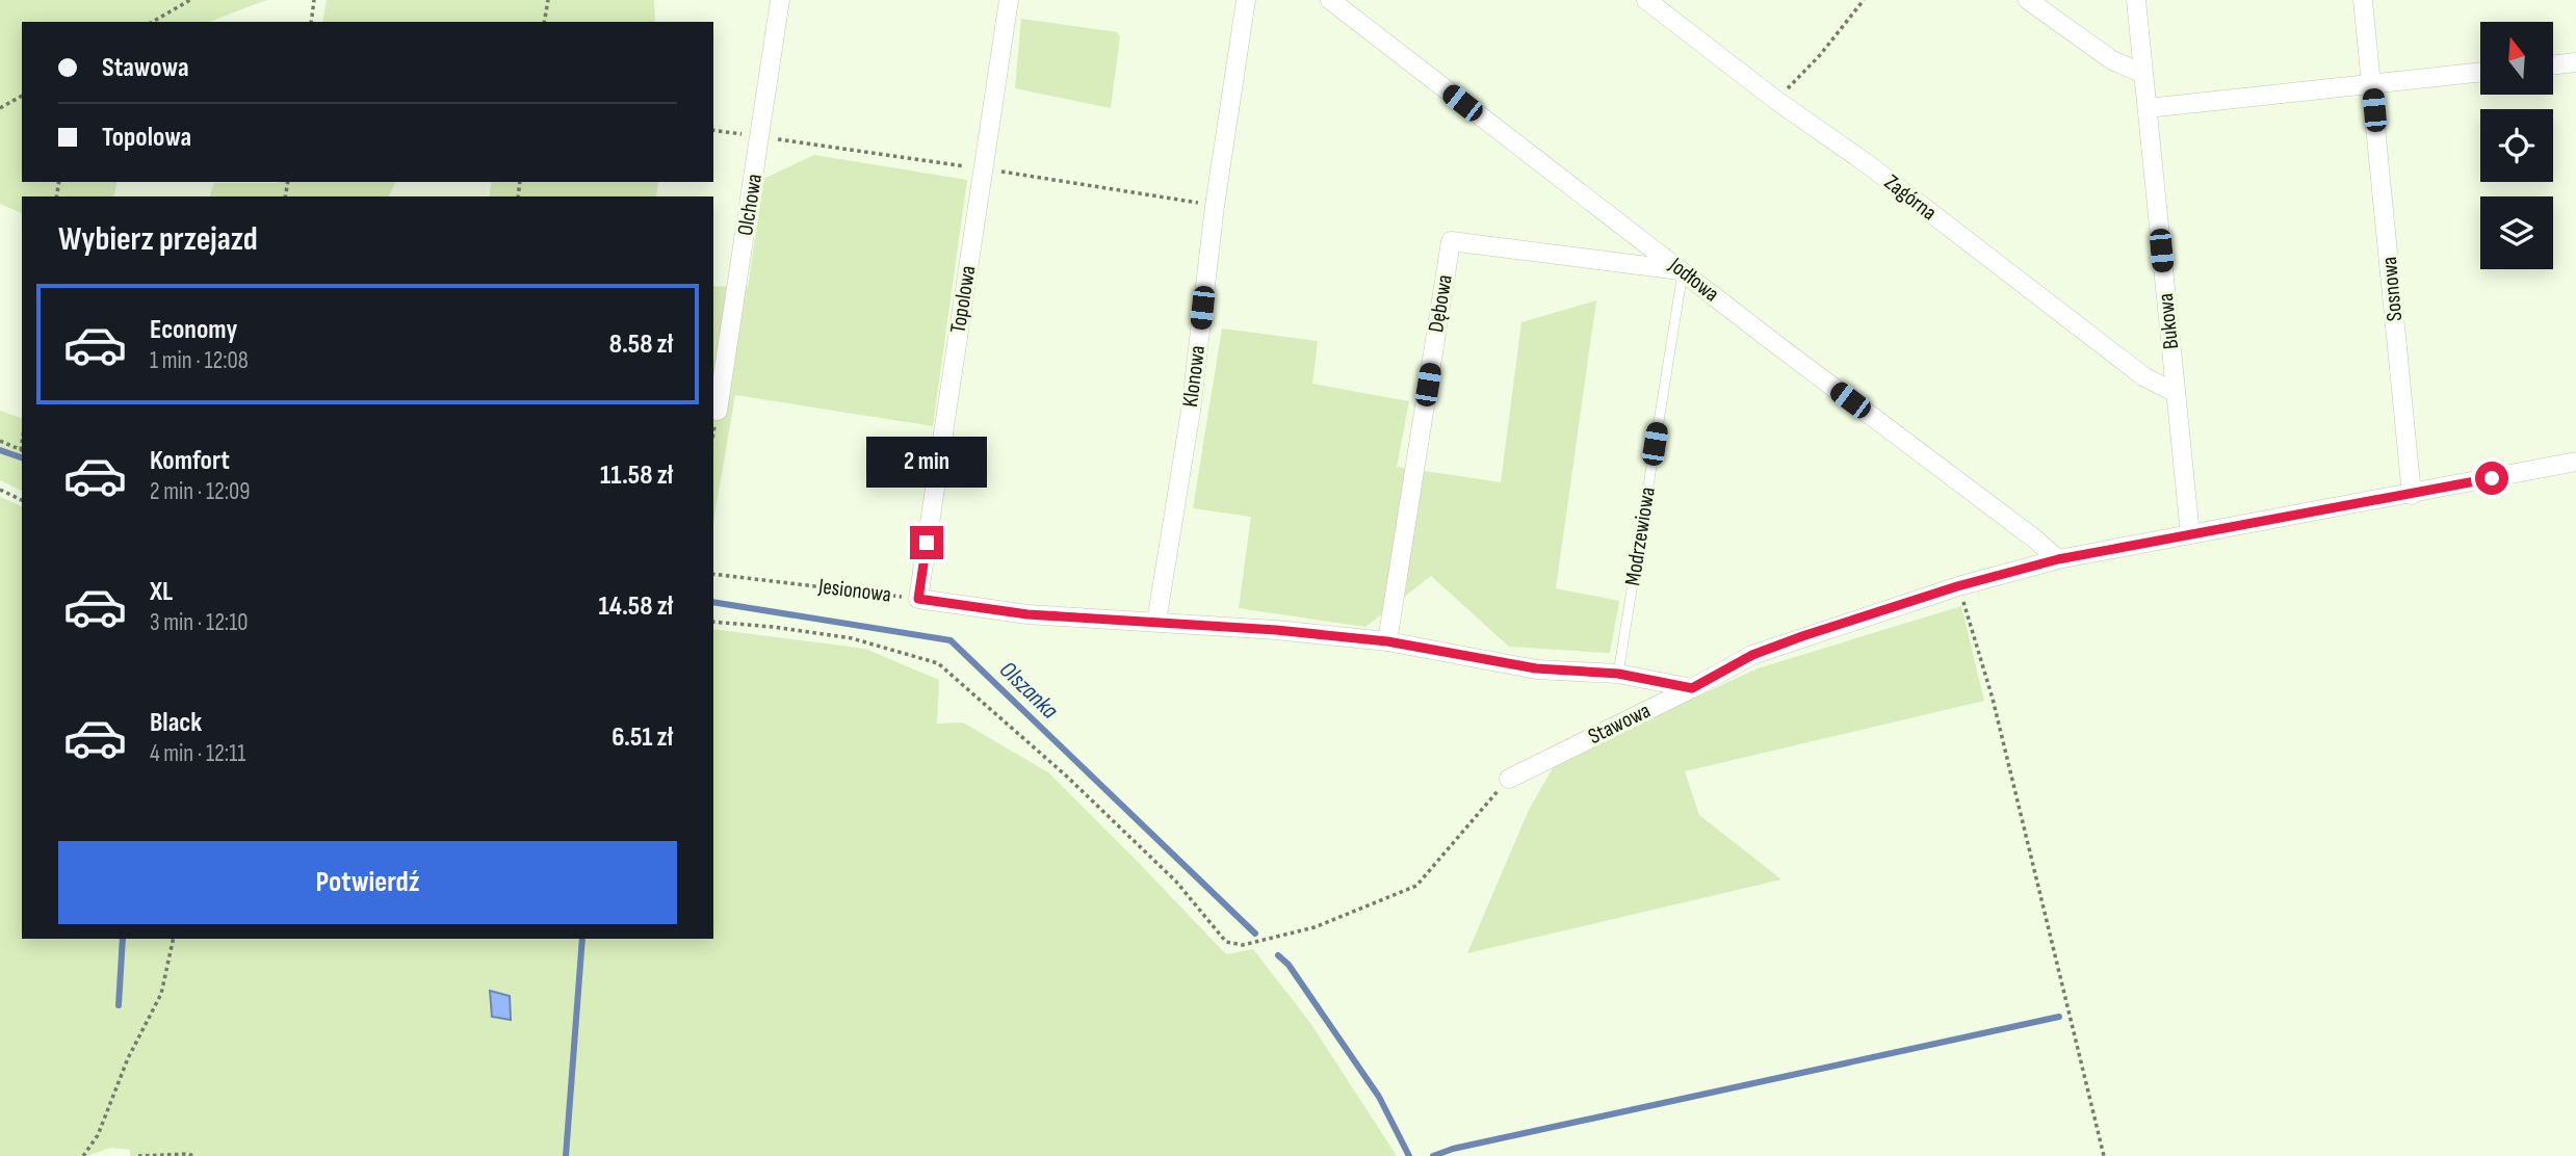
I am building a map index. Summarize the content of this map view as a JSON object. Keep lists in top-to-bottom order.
{
  "streets": {
    "street": [
      "Zagórna",
      "Olchowa",
      "Jodłowa",
      "Sosnowa",
      "Topolowa",
      "Dębowa",
      "Bukowa",
      "Klonowa",
      "Jesionowa",
      "Stawowa"
    ],
    "lane": ["Modrzewiowa"]
  },
  "crossings": [
    ["Zagórna", "Bukowa"],
    ["Jodłowa", "Dębowa"],
    ["Jodłowa", "Modrzewiowa"],
    ["Jodłowa", "Stawowa"],
    ["Sosnowa", "Stawowa"],
    ["Topolowa", "Jesionowa"],
    ["Dębowa", "Modrzewiowa"],
    ["Dębowa", "Jesionowa"],
    ["Bukowa", "Stawowa"],
    ["Klonowa", "Jesionowa"],
    ["Modrzewiowa", "Jesionowa"],
    ["Jesionowa", "Stawowa"]
  ],
  "water": ["Olszanka"],
  "north": "top",
  "page": {
    "banner": ["Stawowa", "Topolowa"],
    "heading": "Wybierz przejazd",
    "list": [
      {
        "name": "Economy",
        "note": "1 min · 12:08",
        "value": "8.58 zł"
      },
      {
        "name": "Komfort",
        "note": "2 min · 12:09",
        "value": "11.58 zł"
      },
      {
        "name": "XL",
        "note": "3 min · 12:10",
        "value": "14.58 zł"
      },
      {
        "name": "Black",
        "note": "4 min · 12:11",
        "value": "6.51 zł"
      }
    ],
    "bubble": "2 min",
    "buttons": "Potwierdź"
  }
}
